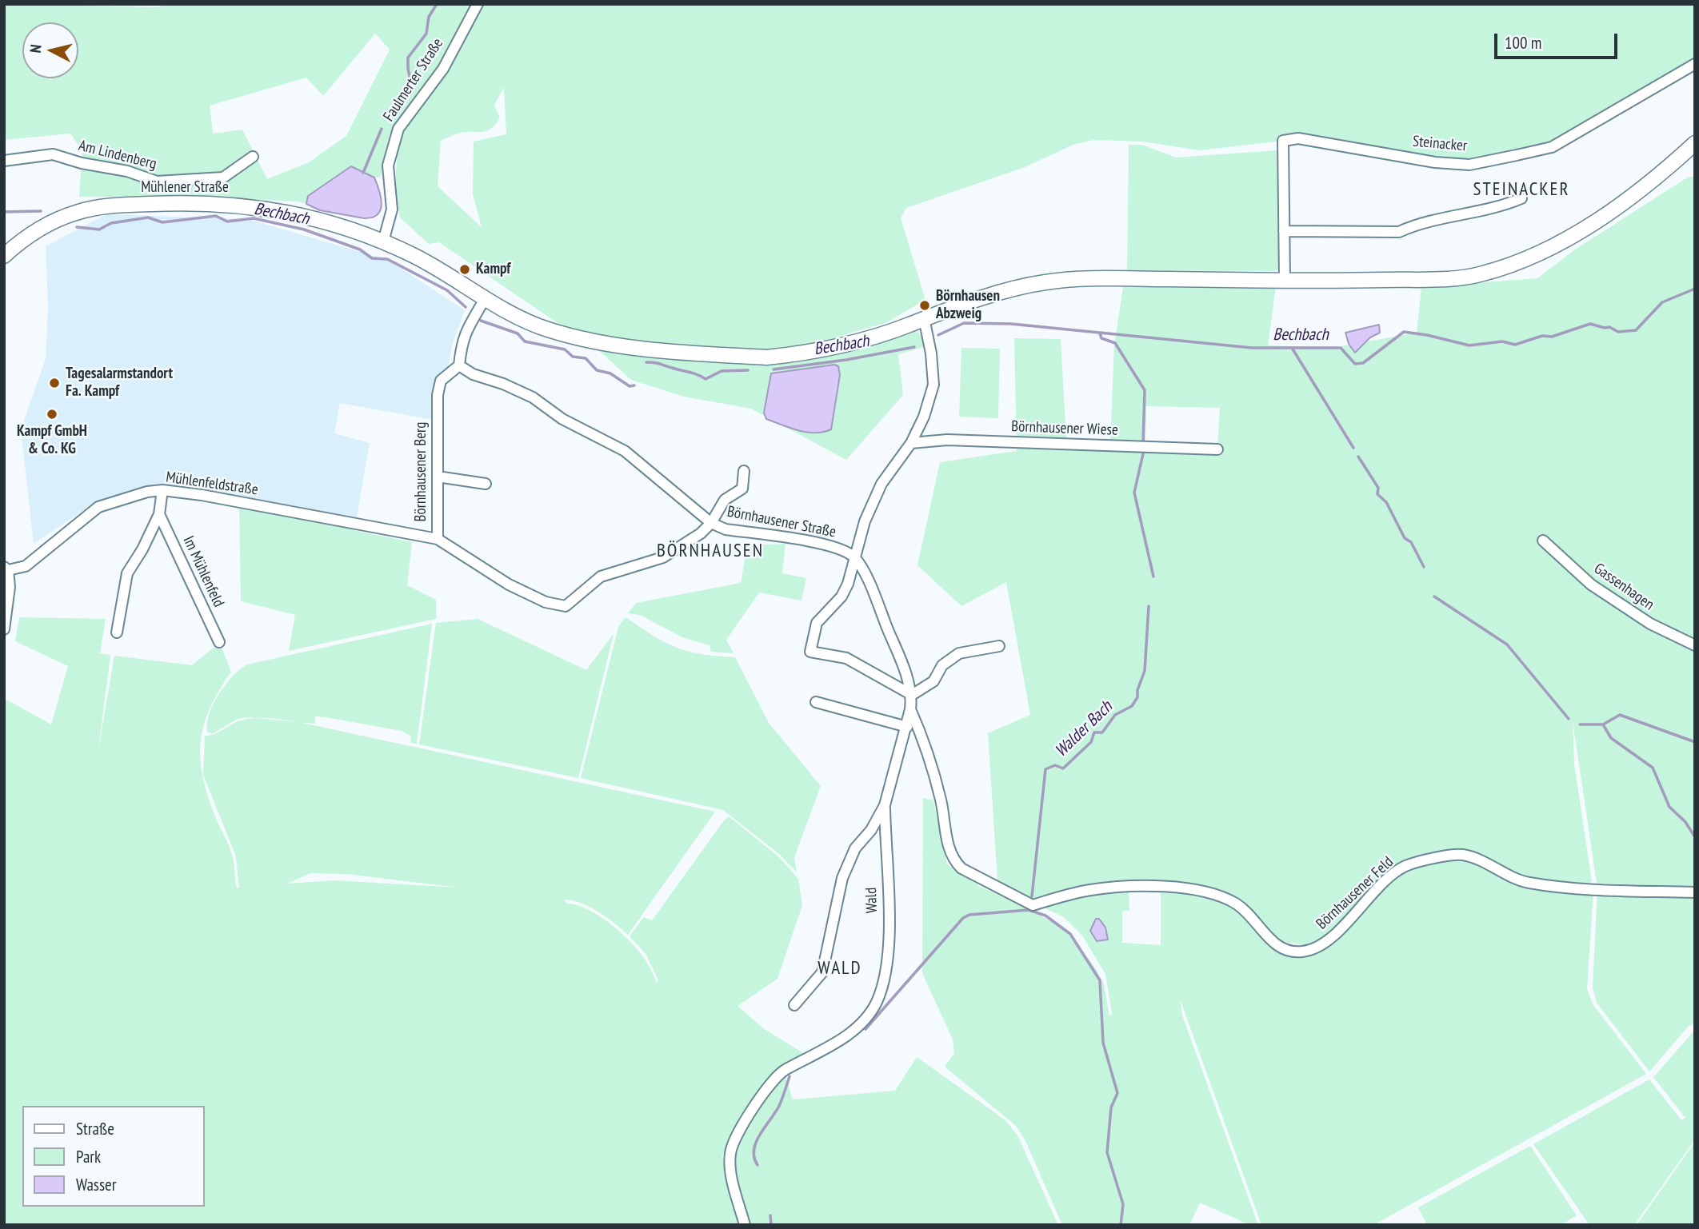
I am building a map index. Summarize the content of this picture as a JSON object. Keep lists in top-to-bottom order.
{
  "streets": {
    "main road": ["Mühlener Straße"],
    "street": [
      "Faulmerter Straße",
      "Steinacker",
      "Am Lindenberg",
      "Börnhausener Wiese",
      "Börnhausener Berg",
      "Mühlenfeldstraße",
      "Börnhausener Straße",
      "Im Mühlenfeld",
      "Gassenhagen",
      "Börnhausener Feld",
      "Wald"
    ]
  },
  "crossings": [
    ["Faulmerter Straße", "Mühlener Straße"],
    ["Steinacker", "Mühlener Straße"],
    ["Börnhausener Berg", "Mühlenfeldstraße"],
    ["Börnhausener Berg", "Börnhausener Straße"]
  ],
  "districts": ["STEINACKER", "BÖRNHAUSEN", "WALD"],
  "water": ["Bechbach", "Walder Bach"],
  "places": [
    "Kampf",
    "Börnhausen Abzweig",
    "Tagesalarmstandort Fa. Kampf",
    "Kampf GmbH & Co. KG"
  ],
  "legend": ["Straße", "Park", "Wasser"],
  "scale_bar": "100 m",
  "north": "left"
}
